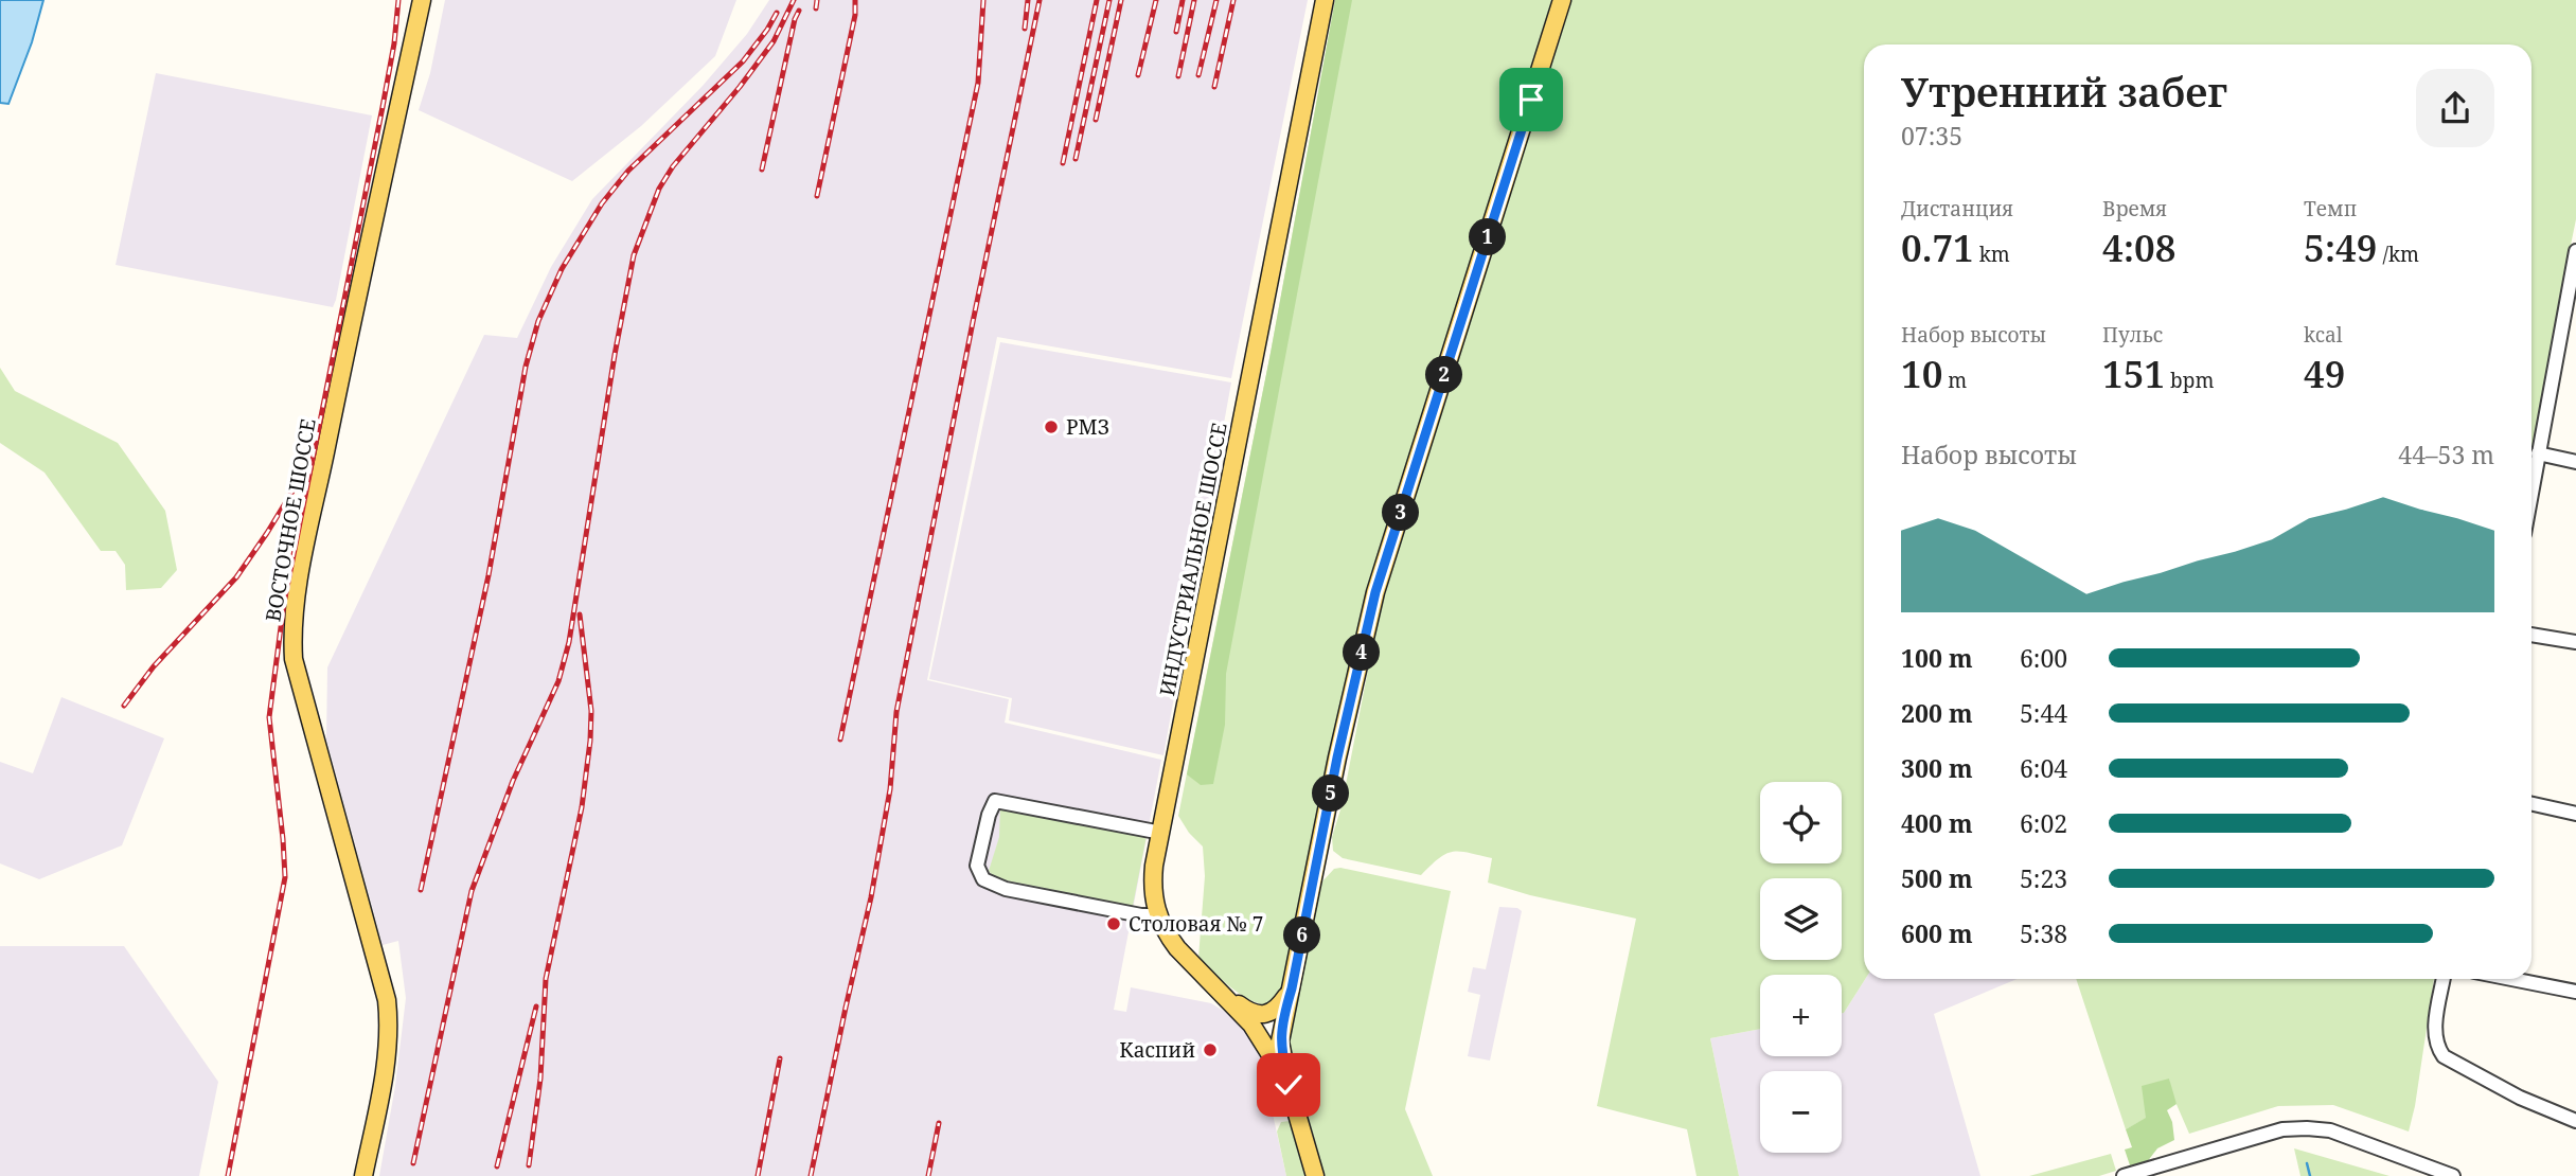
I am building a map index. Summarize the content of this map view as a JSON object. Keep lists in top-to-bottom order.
{
  "streets": {
    "main road": ["ВОСТОЧНОЕ ШОССЕ", "ИНДУСТРИАЛЬНОЕ ШОССЕ"]
  },
  "places": ["РМЗ", "Столовая № 7", "Каспий"],
  "page": {
    "heading": ["Утренний забег", "07:35"],
    "stats": [
      ["Дистанция", "0.71 km"],
      ["Время", "4:08"],
      ["Темп", "5:49 /km"],
      ["Набор высоты", "10 m"],
      ["Пульс", "151 bpm"],
      ["kcal", "49"]
    ],
    "pins": [
      "1",
      "2",
      "3",
      "4",
      "5",
      "6"
    ],
    "chart": ["Набор высоты", "44–53 m"],
    "list": [
      {
        "name": "100 m",
        "note": "6:00"
      },
      {
        "name": "200 m",
        "note": "5:44"
      },
      {
        "name": "300 m",
        "note": "6:04"
      },
      {
        "name": "400 m",
        "note": "6:02"
      },
      {
        "name": "500 m",
        "note": "5:23"
      },
      {
        "name": "600 m",
        "note": "5:38"
      }
    ],
    "map_buttons": ["+", "−"]
  }
}
